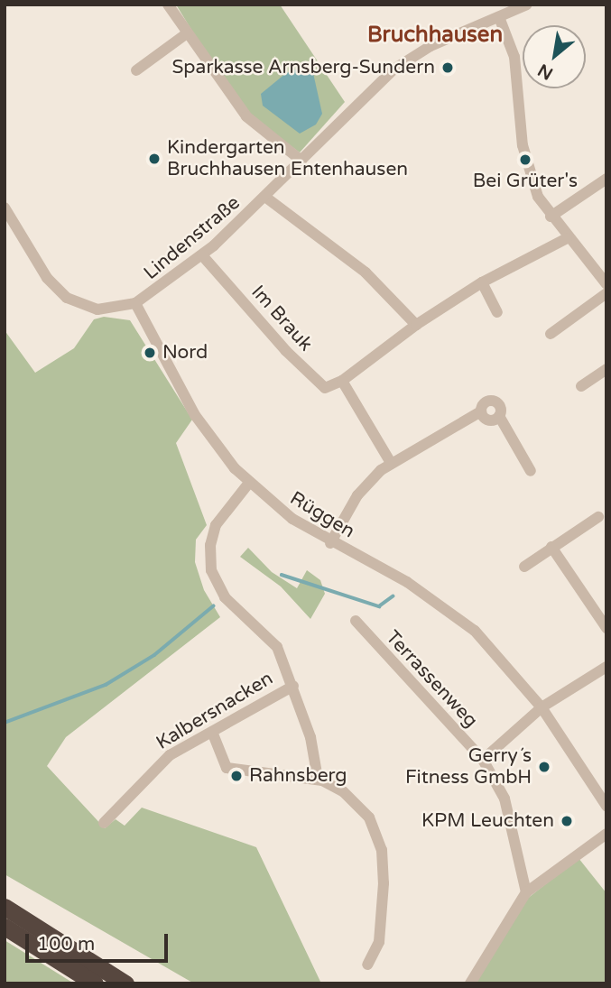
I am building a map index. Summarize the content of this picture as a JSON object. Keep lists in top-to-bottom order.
{
  "streets": {
    "street": [
      "Lindenstraße",
      "Im Brauk",
      "Rüggen",
      "Terrassenweg",
      "Kalbersnacken"
    ]
  },
  "crossings": [
    ["Lindenstraße", "Im Brauk"],
    ["Lindenstraße", "Rüggen"],
    ["Rüggen", "Kalbersnacken"]
  ],
  "districts": ["Bruchhausen"],
  "places": [
    "Sparkasse Arnsberg-Sundern",
    "Kindergarten Bruchhausen Entenhausen",
    "Bei Grüter's",
    "Nord",
    "Gerry´s Fitness GmbH",
    "Rahnsberg",
    "KPM Leuchten"
  ],
  "scale_bar": "100 m",
  "north": "bottom left"
}
